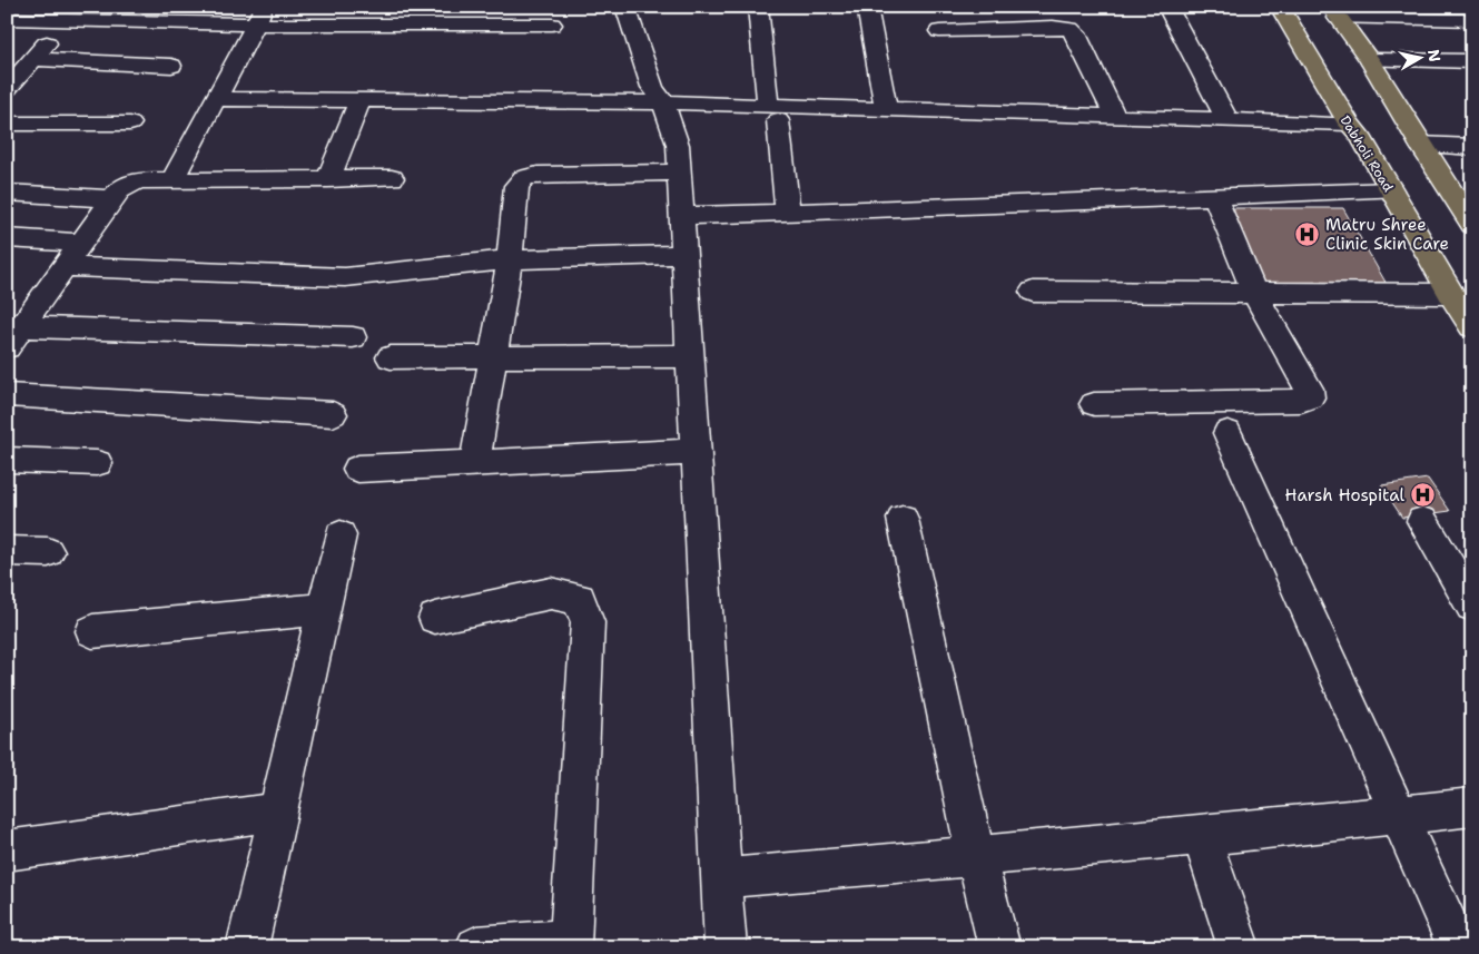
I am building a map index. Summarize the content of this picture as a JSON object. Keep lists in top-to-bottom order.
{
  "streets": {
    "main road": ["Dabholi Road"]
  },
  "places": {
    "hospital": ["Matru Shree Clinic Skin Care", "Harsh Hospital"]
  },
  "north": "right"
}
